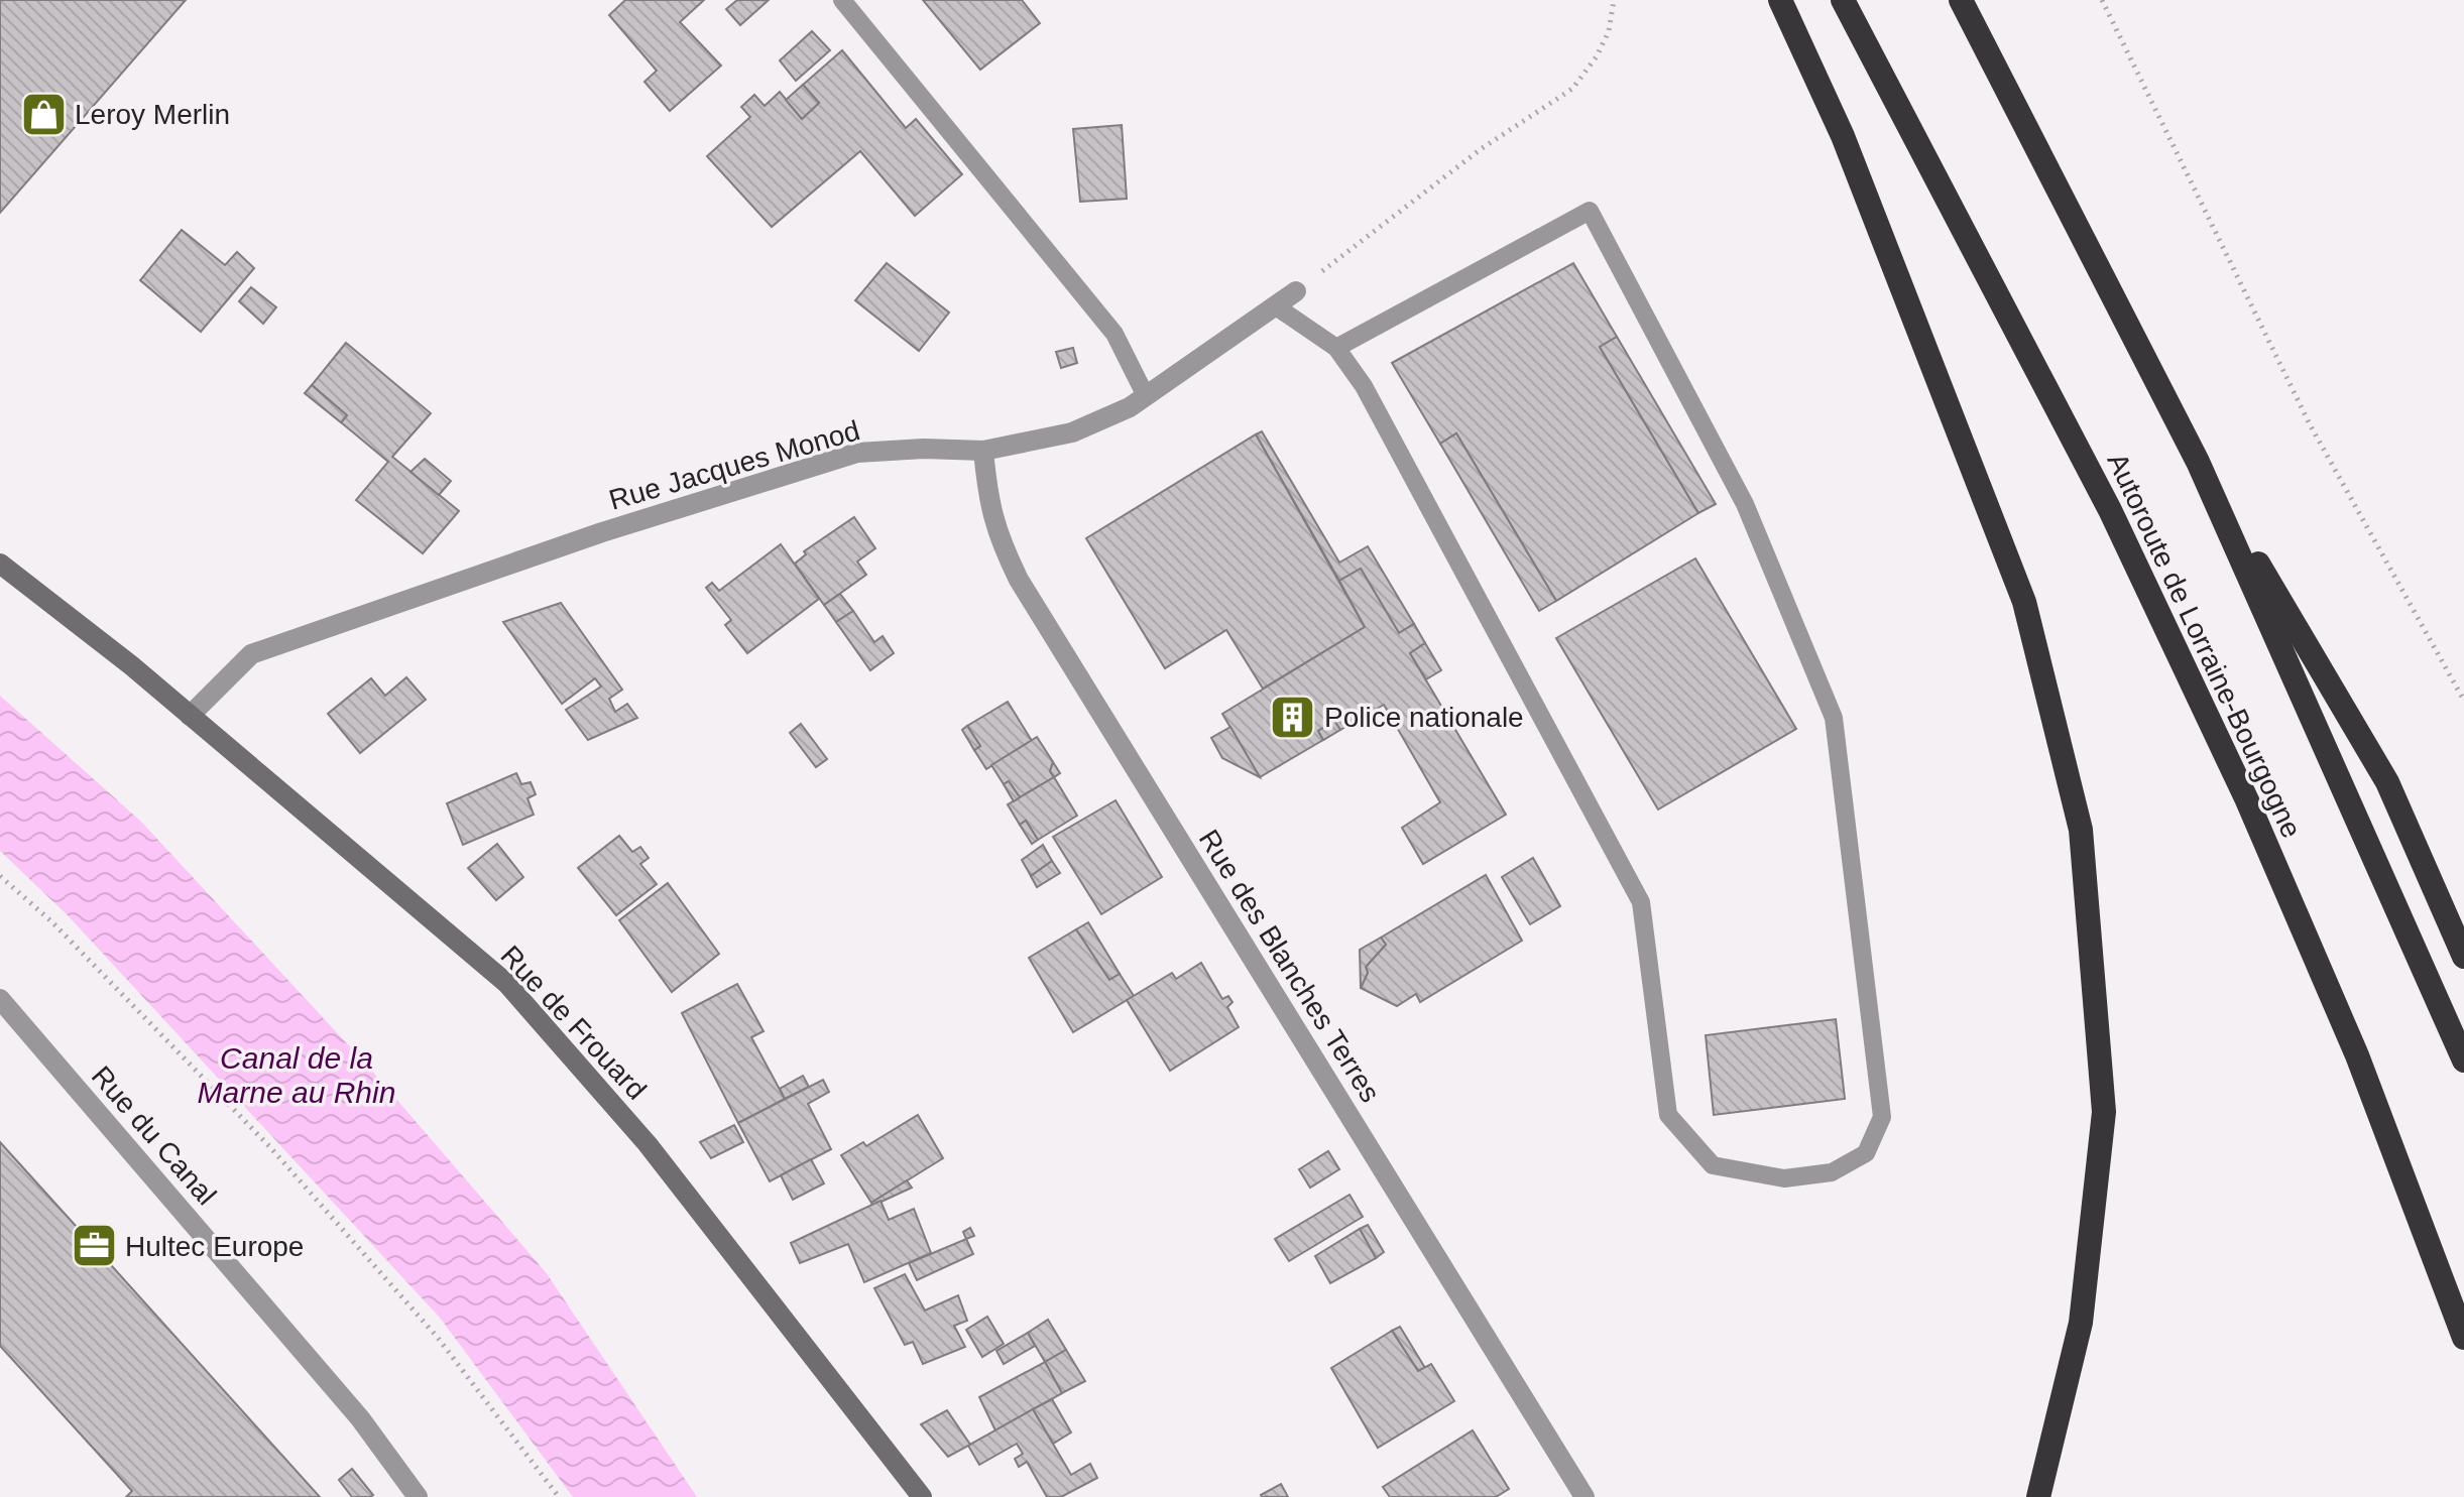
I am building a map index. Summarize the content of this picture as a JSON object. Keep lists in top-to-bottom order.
{
  "streets": {
    "highway": ["Autoroute de Lorraine-Bourgogne"],
    "main road": ["Rue de Frouard"],
    "street": ["Rue Jacques Monod", "Rue des Blanches Terres", "Rue du Canal"]
  },
  "crossings": [
    ["Rue Jacques Monod", "Rue des Blanches Terres"],
    ["Rue Jacques Monod", "Rue de Frouard"]
  ],
  "water": ["Canal de la Marne au Rhin"],
  "places": {
    "shop": ["Leroy Merlin"],
    "building": ["Police nationale"],
    "office": ["Hultec Europe"]
  }
}
